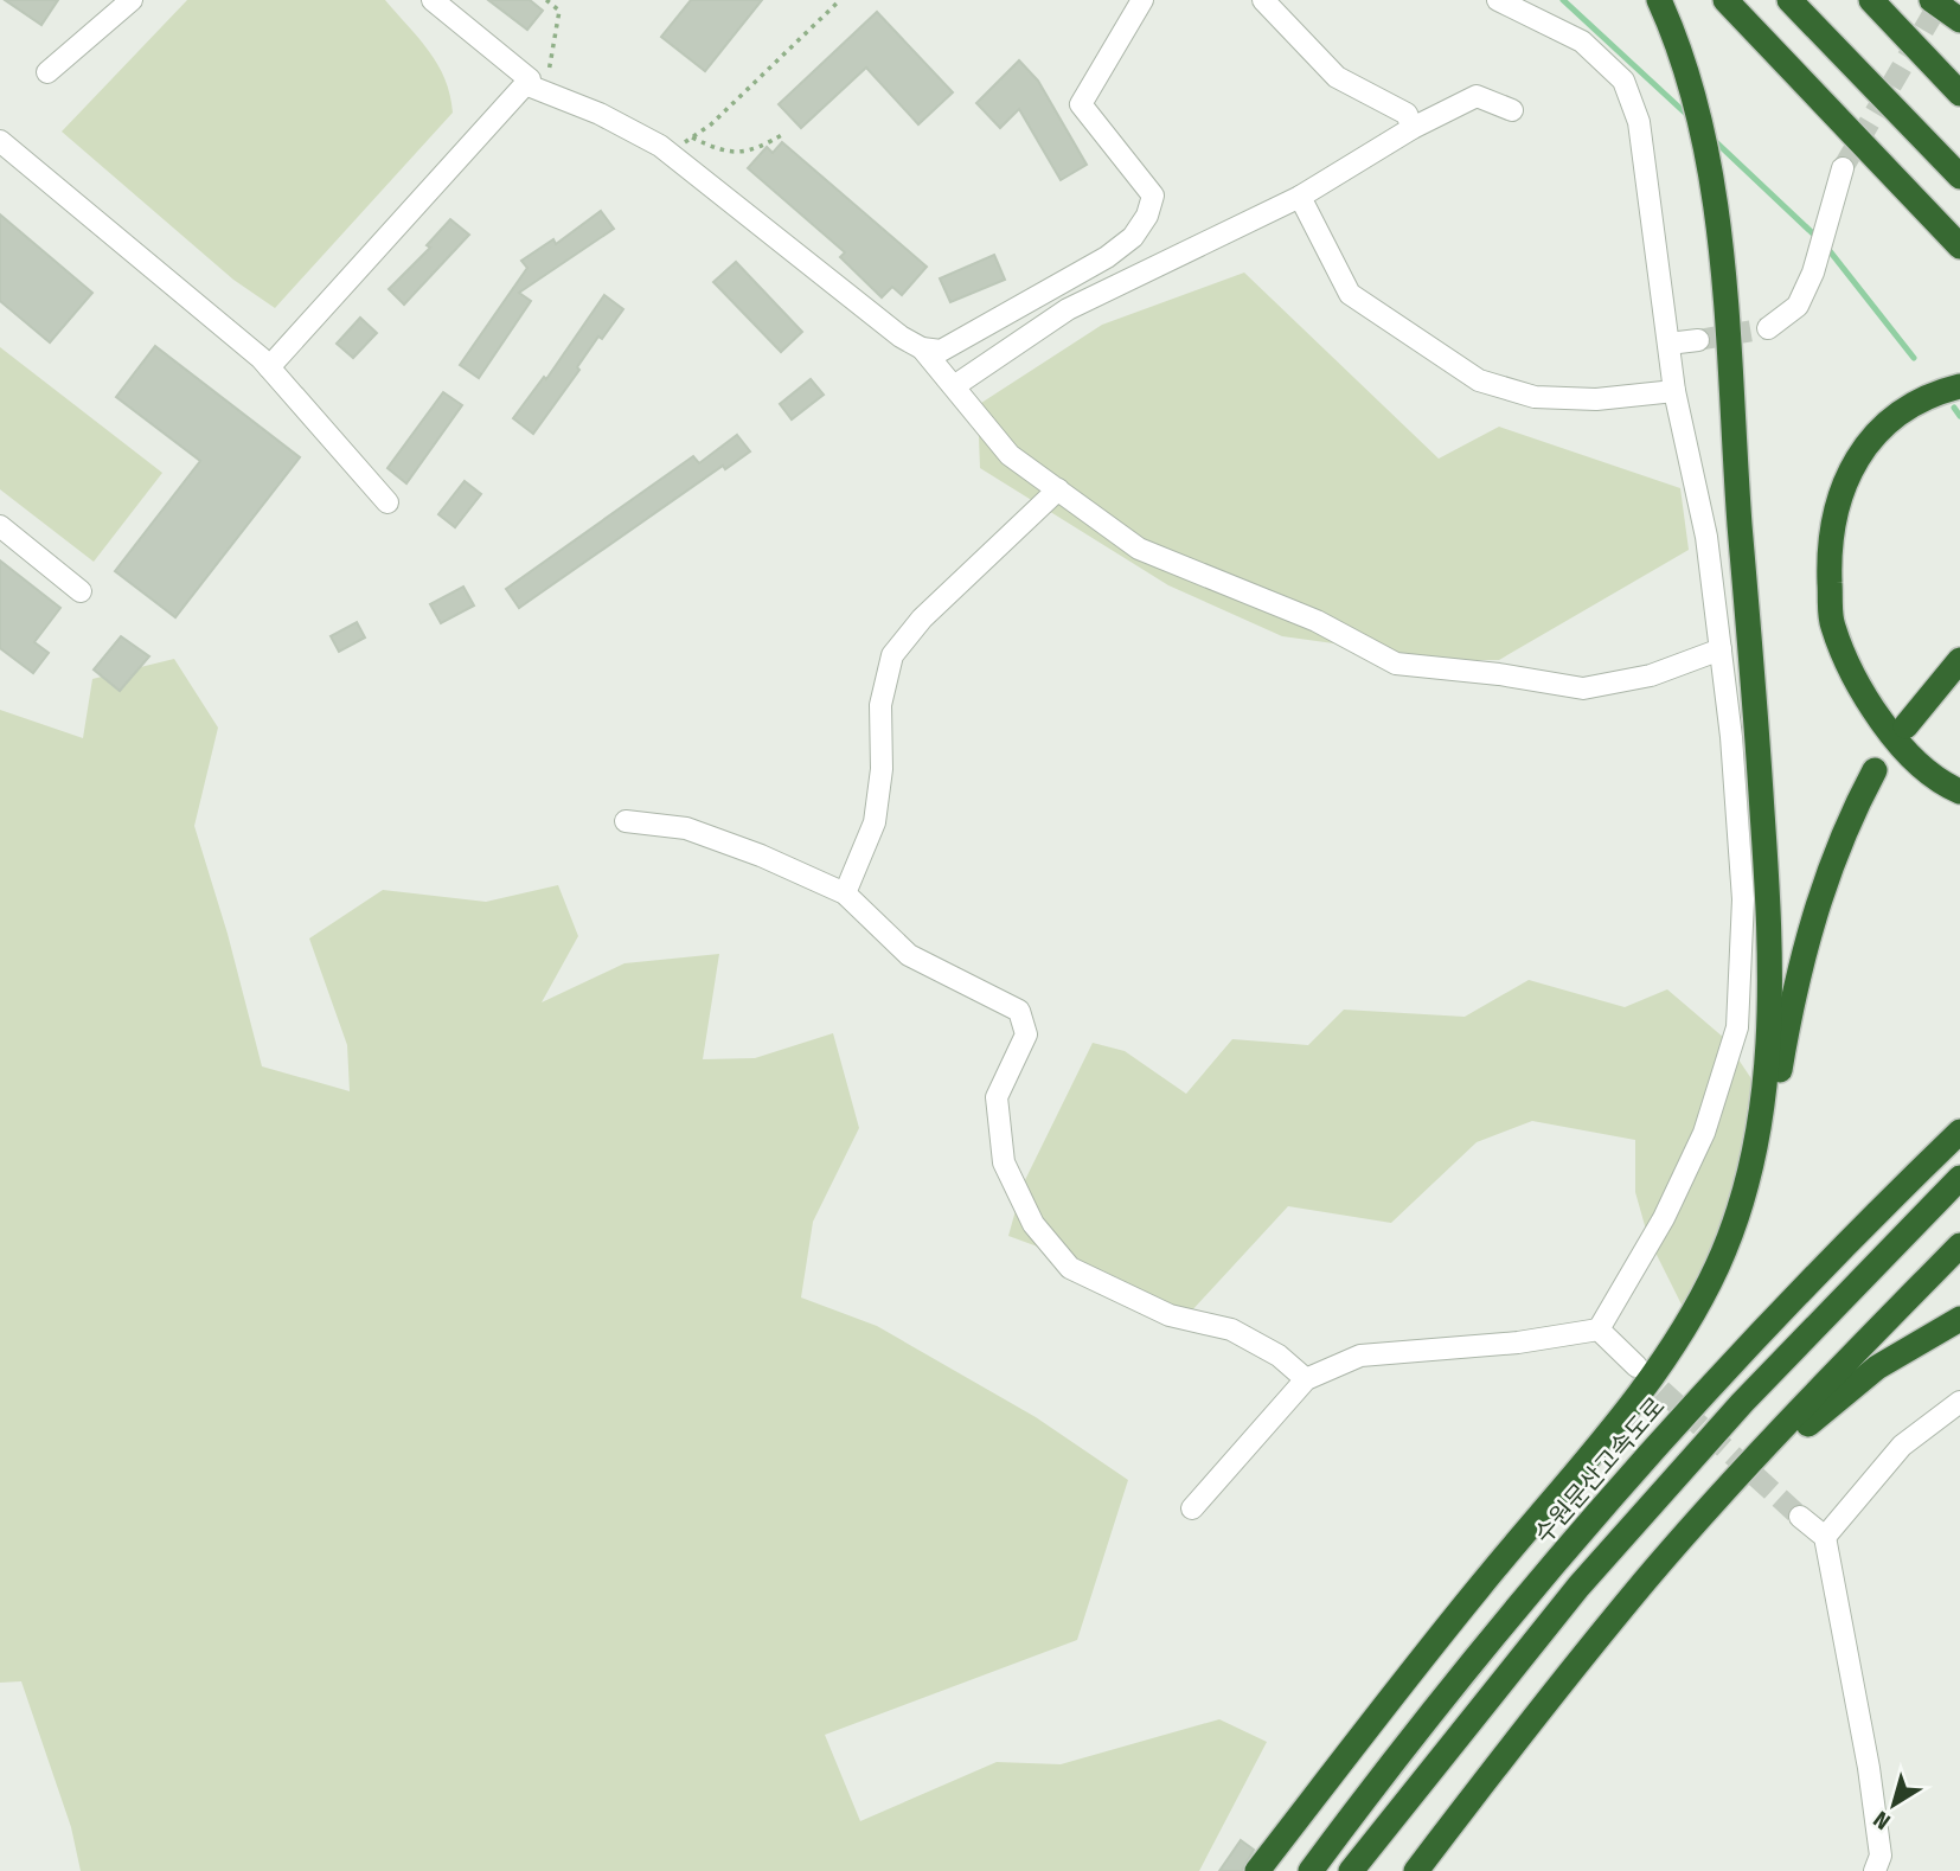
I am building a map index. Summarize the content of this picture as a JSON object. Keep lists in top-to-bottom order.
{
  "streets": {
    "highway": ["수원문산고속도로"]
  },
  "north": "bottom left"
}
